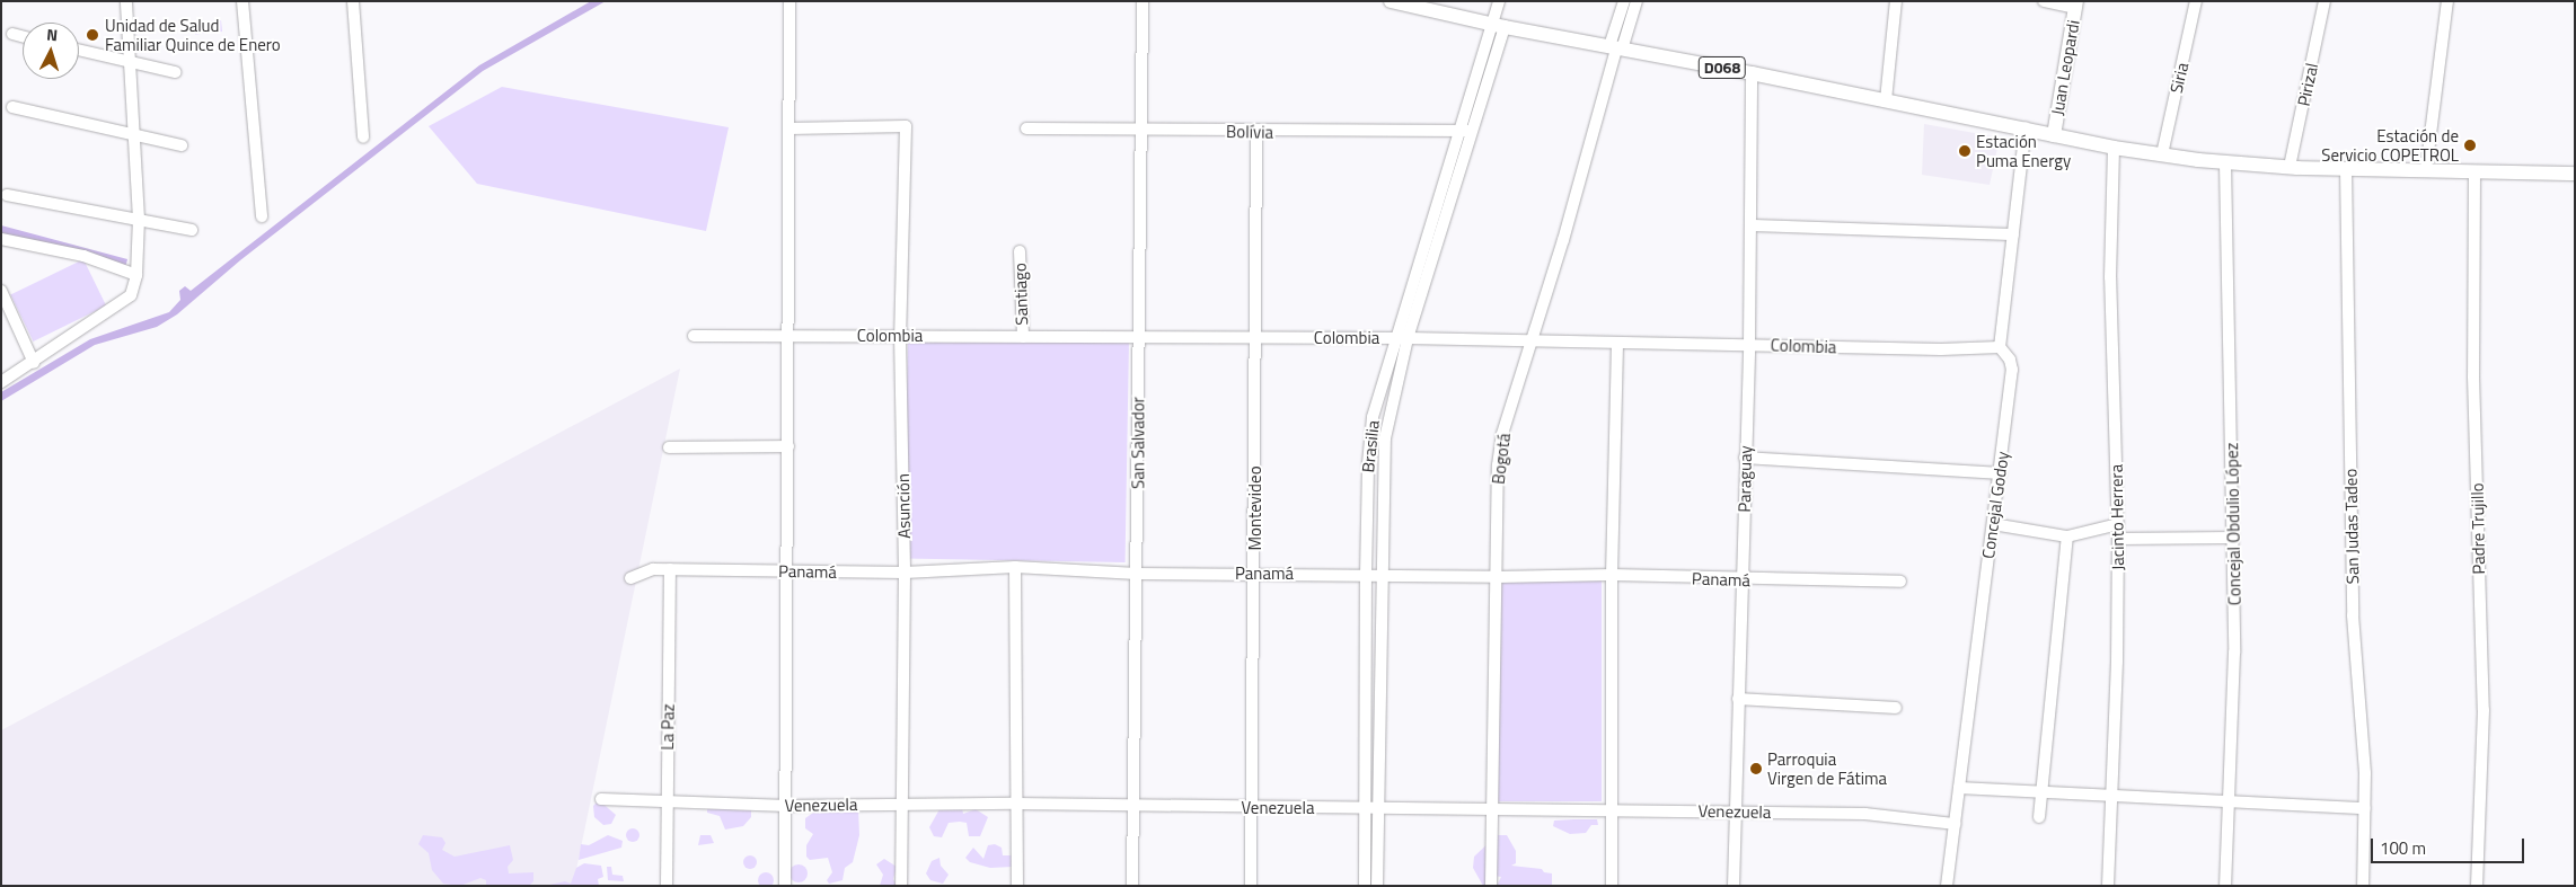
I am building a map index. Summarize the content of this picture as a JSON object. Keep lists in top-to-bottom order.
{
  "streets": {
    "main road": ["D068", "Juan Leopardi"],
    "street": [
      "Siria",
      "Pirizal",
      "Bolívia",
      "Santiago",
      "Colombia",
      "San Salvador",
      "Brasilia",
      "Bogotá",
      "Paraguay",
      "Concejal Godoy",
      "Asunción",
      "Montevideo",
      "Jacinto Herrera",
      "Concejal Obdulio López",
      "San Judas Tadeo",
      "Padre Trujillo",
      "Panamá",
      "La Paz",
      "Venezuela"
    ]
  },
  "crossings": [
    ["D068", "Juan Leopardi"],
    ["D068", "Siria"],
    ["D068", "Pirizal"],
    ["D068", "Brasilia"],
    ["D068", "Bogotá"],
    ["D068", "Paraguay"],
    ["D068", "Jacinto Herrera"],
    ["D068", "Concejal Obdulio López"],
    ["D068", "San Judas Tadeo"],
    ["D068", "Padre Trujillo"],
    ["Bolívia", "San Salvador"],
    ["Bolívia", "Brasilia"],
    ["Bolívia", "Montevideo"],
    ["Santiago", "Colombia"],
    ["Colombia", "San Salvador"],
    ["Colombia", "Brasilia"],
    ["Colombia", "Bogotá"],
    ["Colombia", "Paraguay"],
    ["Colombia", "Concejal Godoy"],
    ["Colombia", "Asunción"],
    ["Colombia", "Montevideo"],
    ["San Salvador", "Panamá"],
    ["San Salvador", "Venezuela"],
    ["Brasilia", "Panamá"],
    ["Brasilia", "Venezuela"],
    ["Bogotá", "Panamá"],
    ["Bogotá", "Venezuela"],
    ["Paraguay", "Panamá"],
    ["Paraguay", "Venezuela"],
    ["Concejal Godoy", "Venezuela"],
    ["Asunción", "Panamá"],
    ["Asunción", "Venezuela"],
    ["Montevideo", "Panamá"],
    ["Montevideo", "Venezuela"],
    ["Panamá", "La Paz"],
    ["La Paz", "Venezuela"]
  ],
  "places": [
    "Unidad de Salud Familiar Quince de Enero",
    "Estación de Servicio COPETROL",
    "Estación Puma Energy",
    "Parroquia Virgen de Fátima"
  ],
  "scale_bar": "100 m",
  "north": "top"
}
